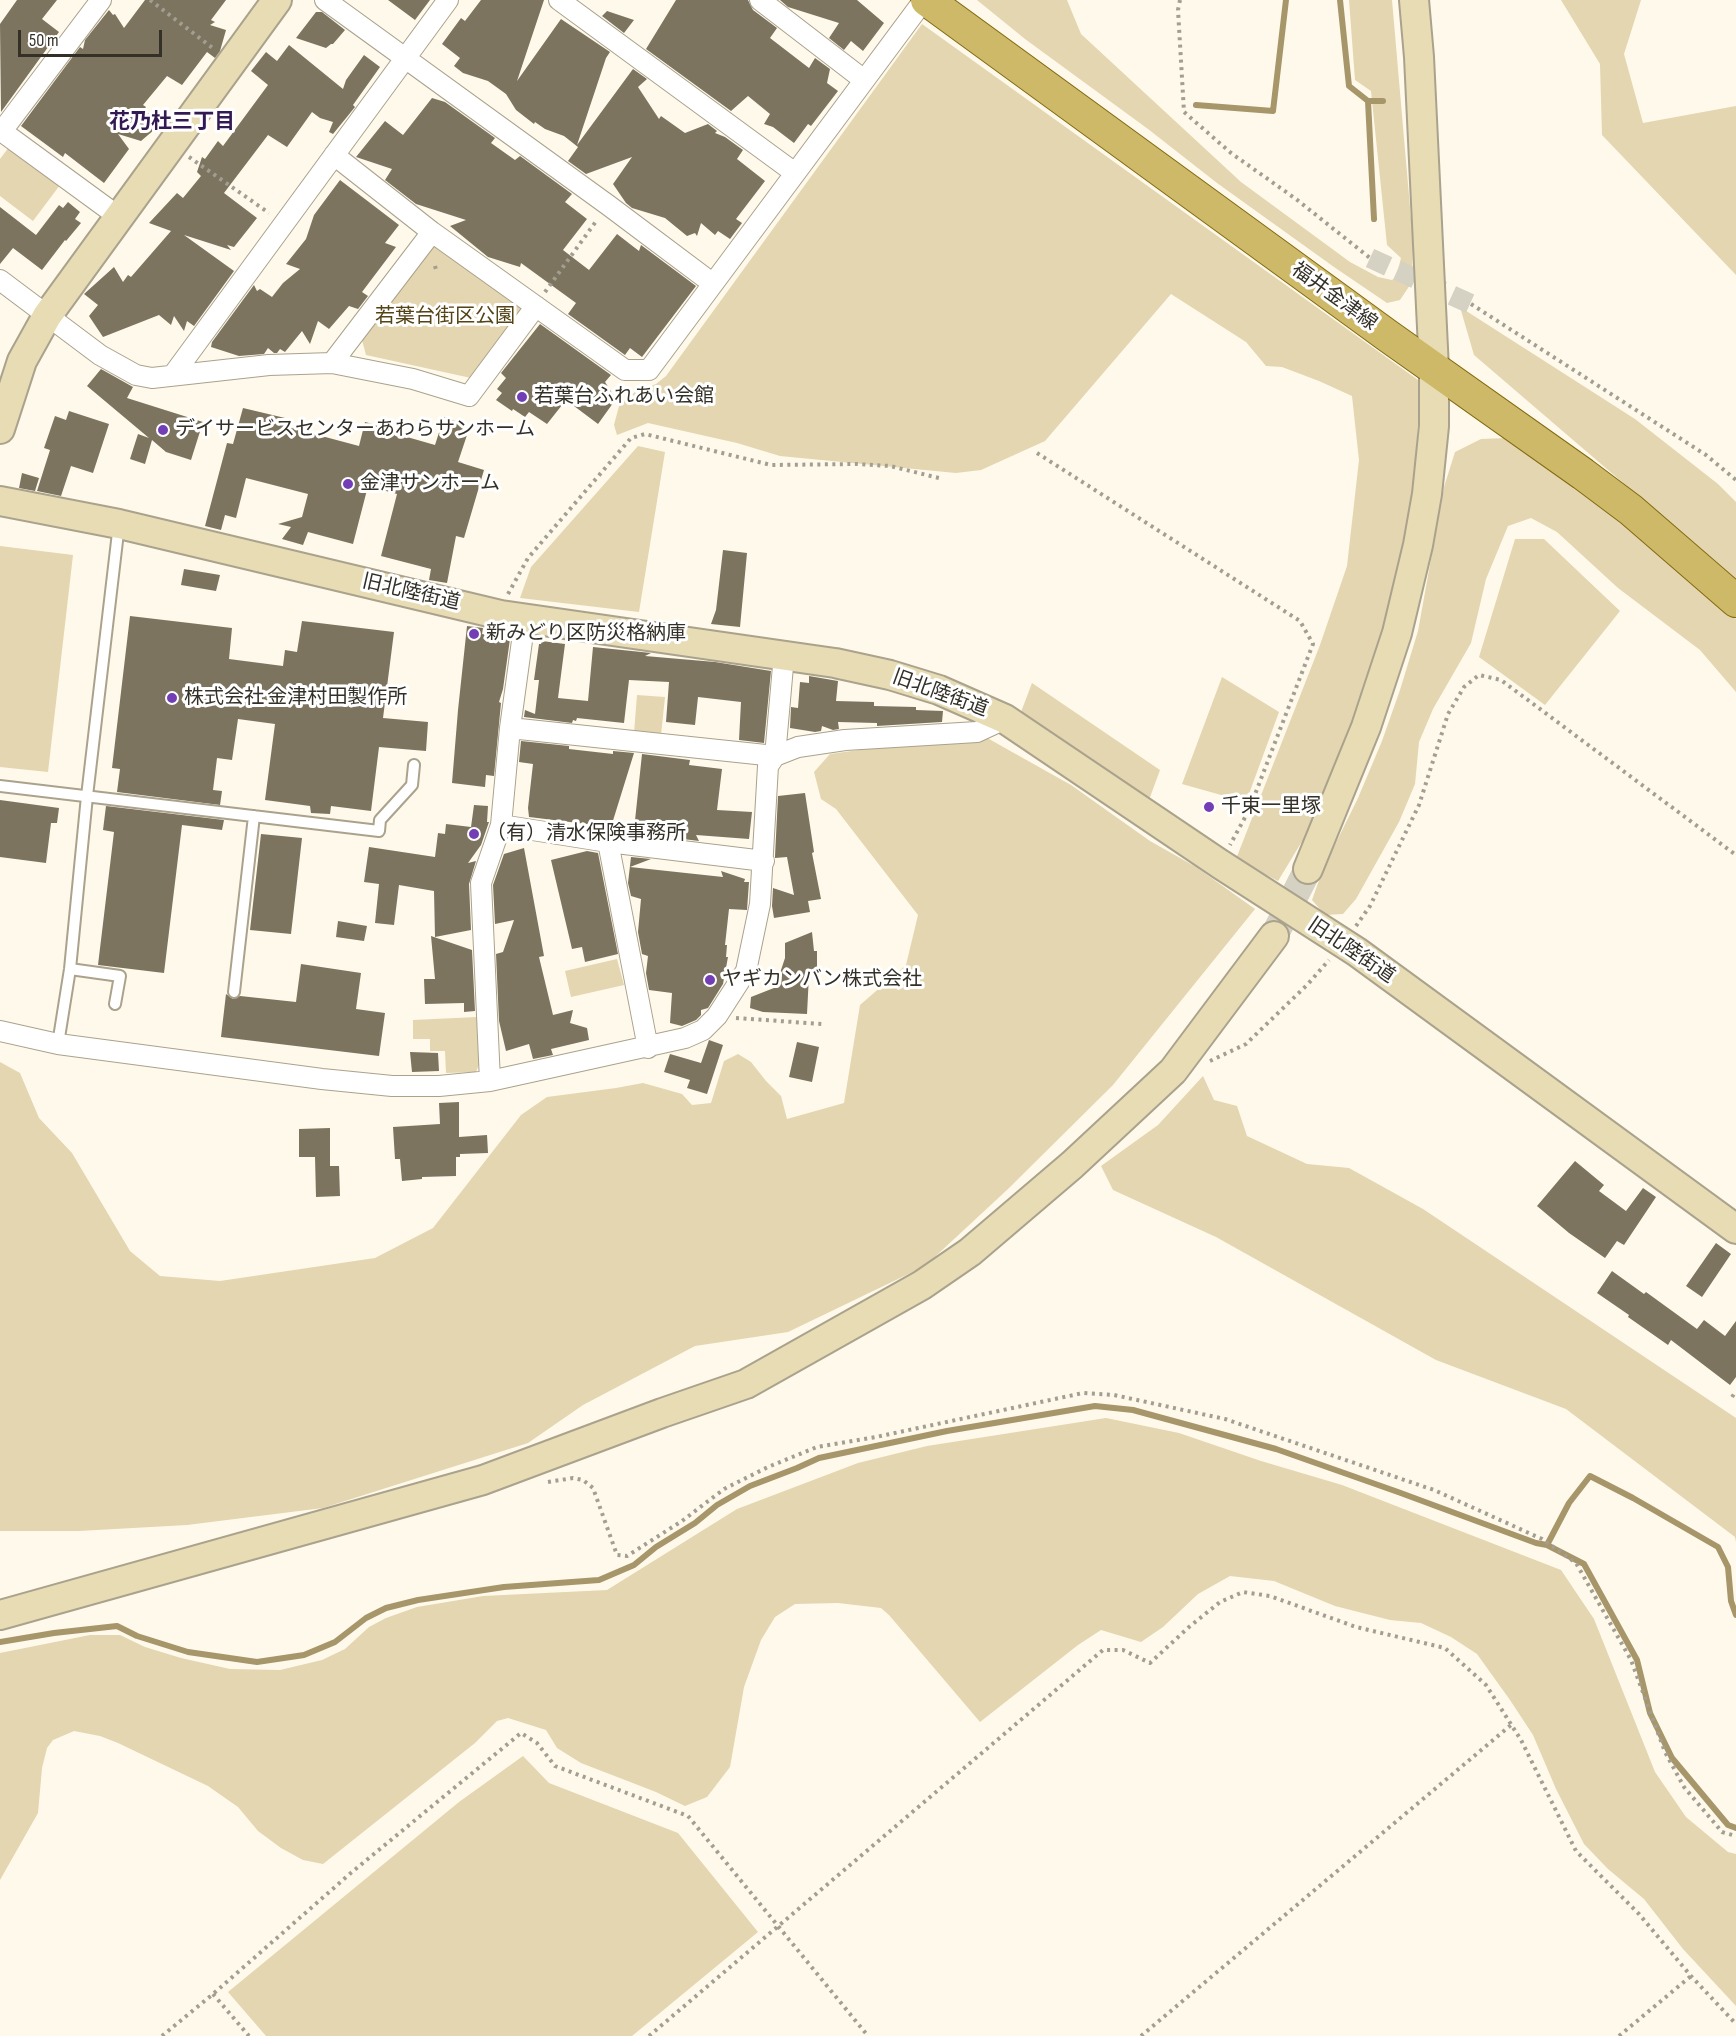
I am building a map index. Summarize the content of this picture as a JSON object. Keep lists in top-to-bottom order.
{
  "streets": {
    "main road": ["福井金津線"],
    "street": ["旧北陸街道"]
  },
  "districts": ["花乃杜三丁目"],
  "parks": ["若葉台街区公園"],
  "places": [
    "若葉台ふれあい会館",
    "デイサービスセンターあわらサンホーム",
    "金津サンホーム",
    "新みどり区防災格納庫",
    "株式会社 金津村田製作所",
    "千束一里塚",
    "（有）清水保険事務所",
    "ヤギカンバン株式会社"
  ],
  "scale_bar": "50 m"
}
